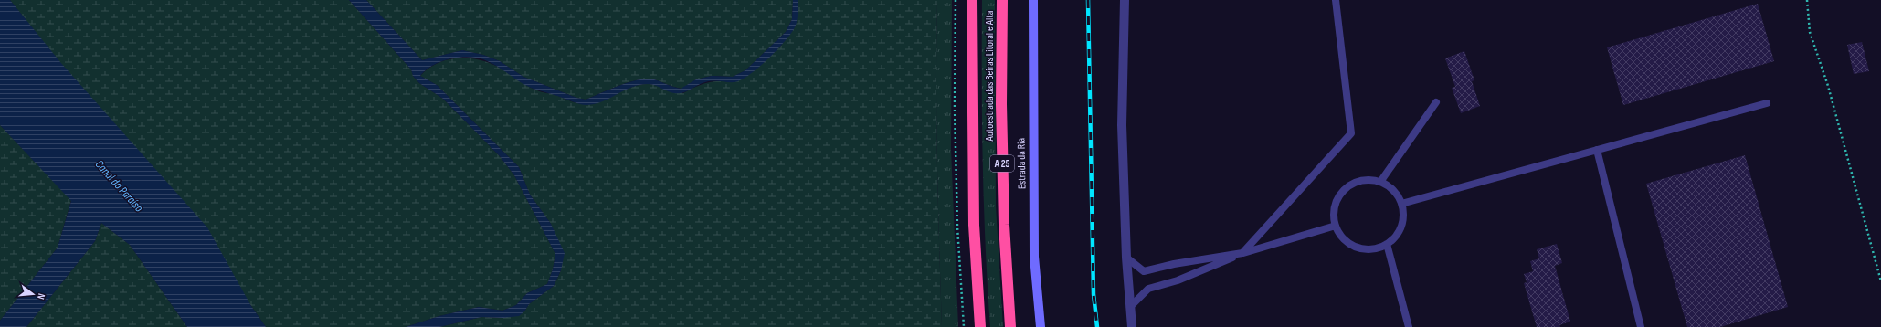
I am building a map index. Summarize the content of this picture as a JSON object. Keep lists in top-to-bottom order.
{
  "streets": {
    "highway": ["Autoestrada das Beiras Litoral e Alta", "A 25"],
    "street": ["Estrada da Ria"]
  },
  "water": ["Canal do Paraíso"],
  "north": "right"
}
